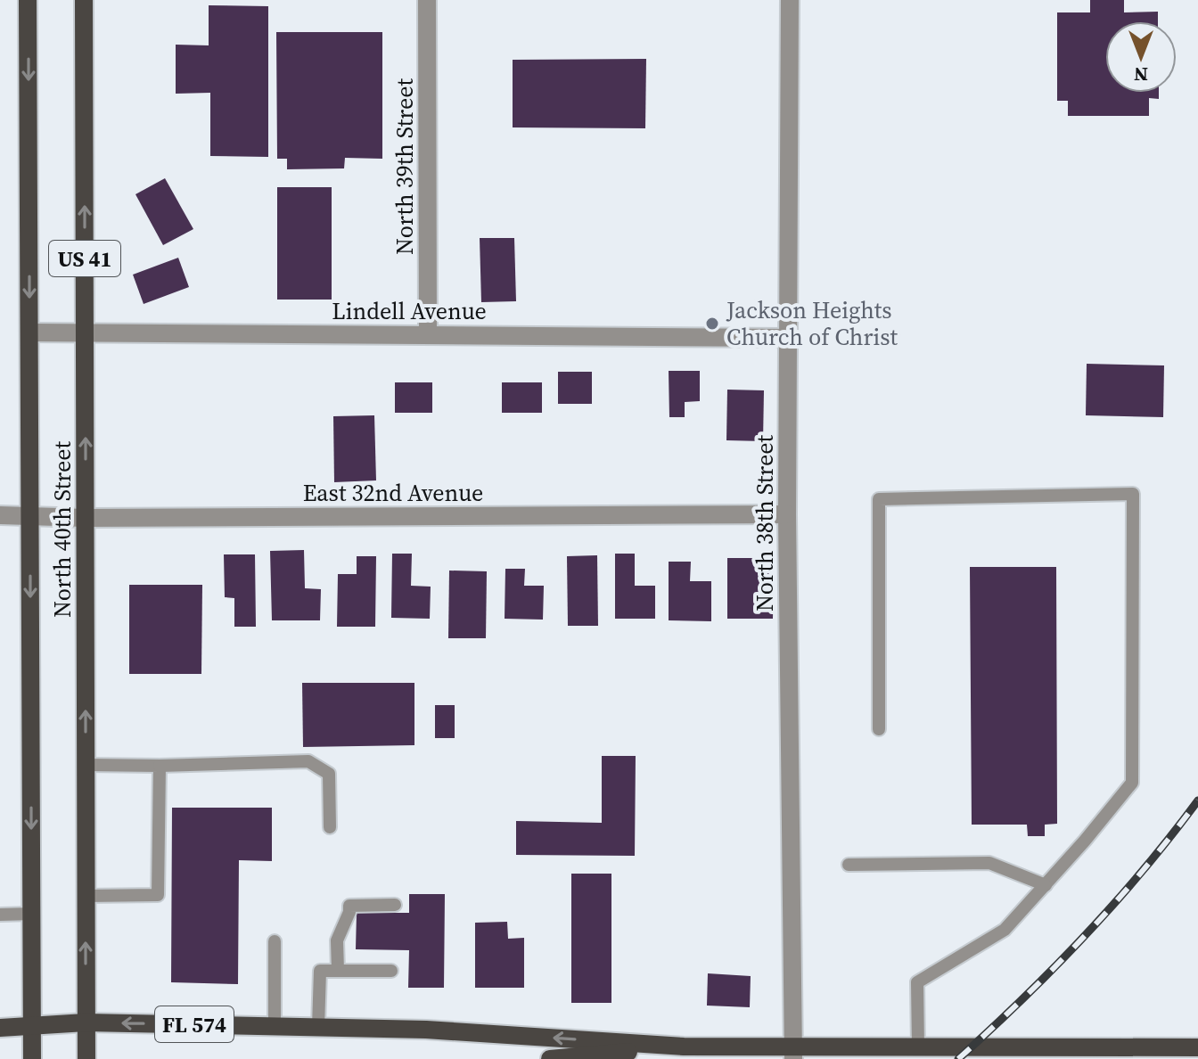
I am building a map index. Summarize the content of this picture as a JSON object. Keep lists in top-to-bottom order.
{
  "streets": {
    "main road": ["US 41", "North 40th Street", "FL 574"],
    "street": [
      "North 39th Street",
      "Lindell Avenue",
      "East 32nd Avenue",
      "North 38th Street"
    ]
  },
  "crossings": [
    ["North 39th Street", "Lindell Avenue"],
    ["Lindell Avenue", "North 38th Street"],
    ["Lindell Avenue", "North 40th Street"],
    ["East 32nd Avenue", "North 38th Street"],
    ["East 32nd Avenue", "North 40th Street"],
    ["North 38th Street", "FL 574"],
    ["North 40th Street", "FL 574"]
  ],
  "places": ["Jackson Heights Church of Christ"],
  "north": "bottom"
}
